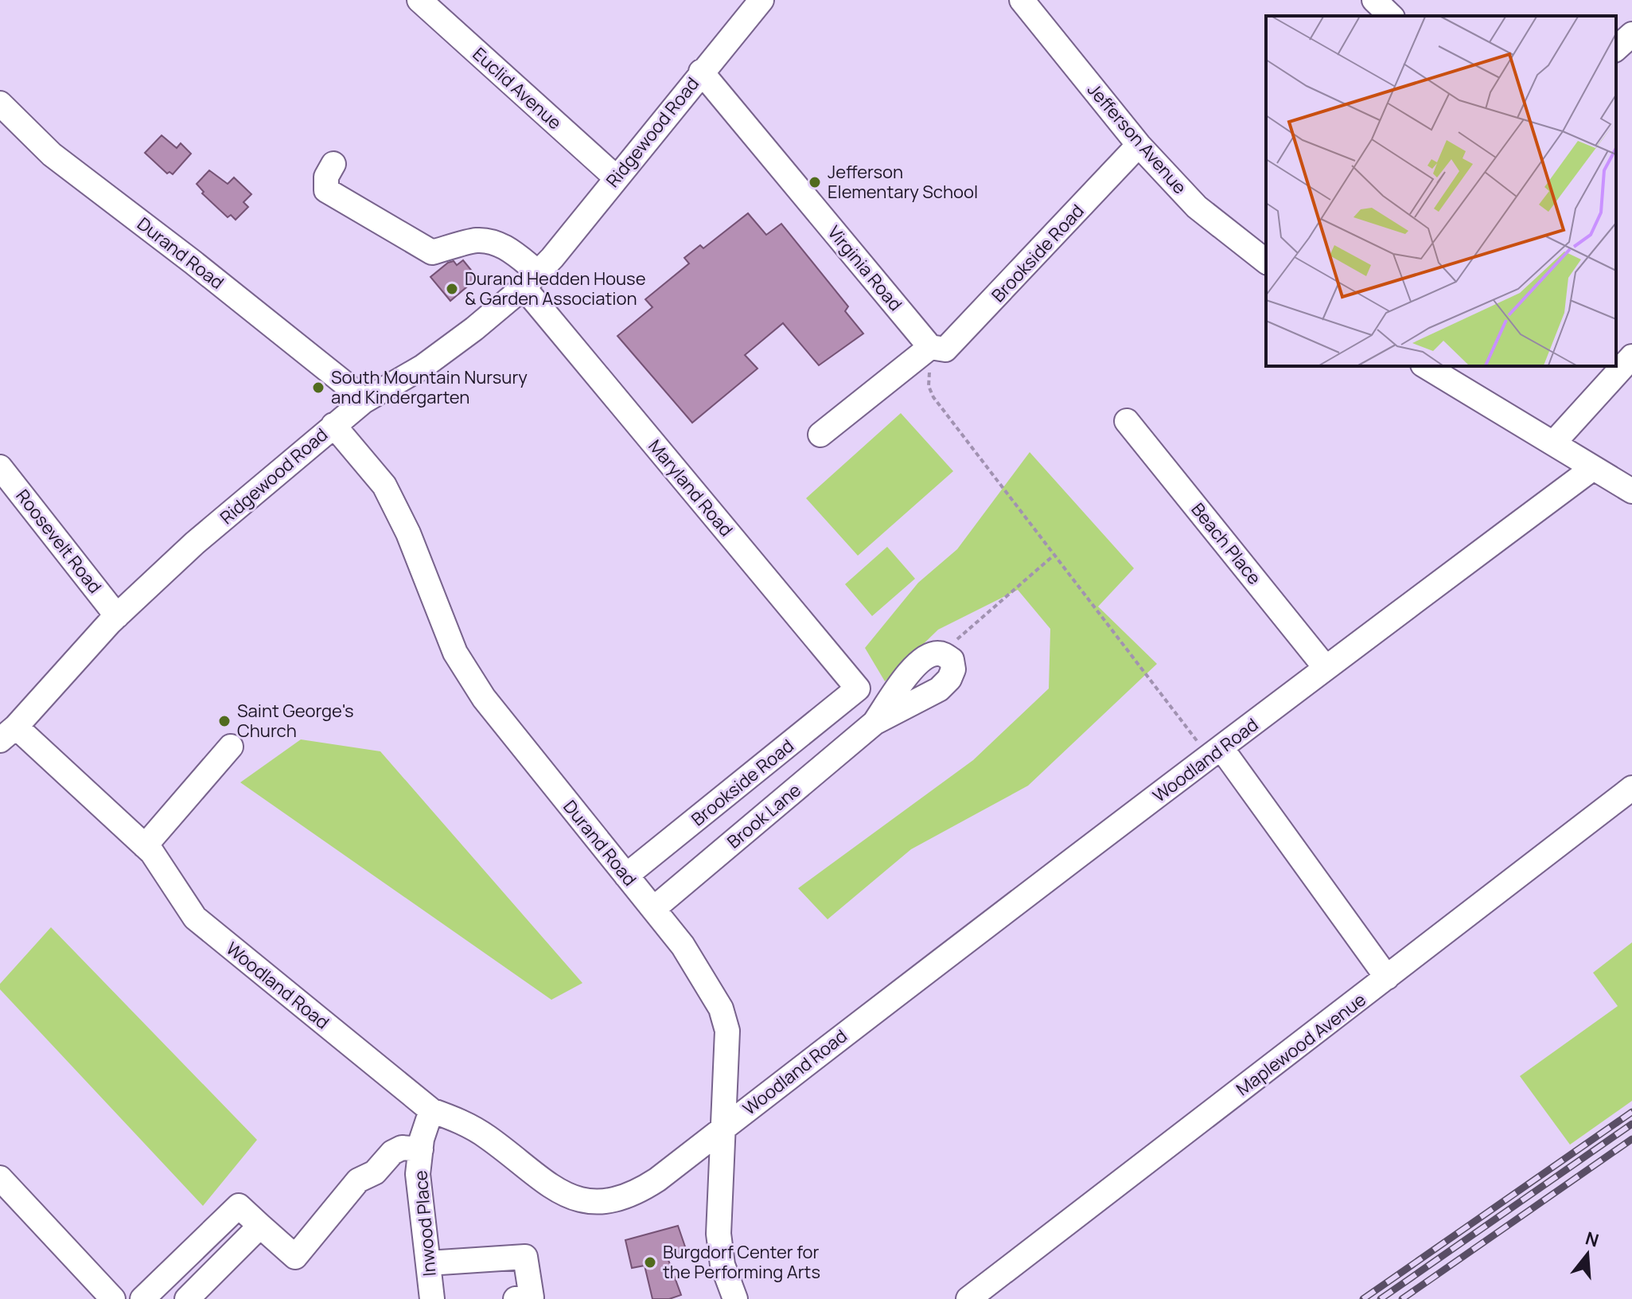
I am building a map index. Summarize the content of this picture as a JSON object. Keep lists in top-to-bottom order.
{
  "streets": {
    "street": [
      "Euclid Avenue",
      "Ridgewood Road",
      "Jefferson Avenue",
      "Durand Road",
      "Brookside Road",
      "Virginia Road",
      "Maryland Road",
      "Roosevelt Road",
      "Beach Place",
      "Woodland Road",
      "Brook Lane",
      "Maplewood Avenue",
      "Inwood Place"
    ]
  },
  "crossings": [
    ["Euclid Avenue", "Ridgewood Road"],
    ["Ridgewood Road", "Durand Road"],
    ["Ridgewood Road", "Virginia Road"],
    ["Ridgewood Road", "Maryland Road"],
    ["Ridgewood Road", "Roosevelt Road"],
    ["Ridgewood Road", "Woodland Road"],
    ["Jefferson Avenue", "Brookside Road"],
    ["Durand Road", "Brookside Road"],
    ["Durand Road", "Woodland Road"],
    ["Durand Road", "Brook Lane"],
    ["Brookside Road", "Virginia Road"],
    ["Brookside Road", "Maryland Road"],
    ["Beach Place", "Woodland Road"],
    ["Woodland Road", "Inwood Place"]
  ],
  "places": [
    "Jefferson Elementary School",
    "Durand Hedden House & Garden Association",
    "South Mountain Nursury and Kindergarten",
    "Saint George's Church",
    "Burgdorf Center for the Performing Arts"
  ],
  "north": "top"
}
